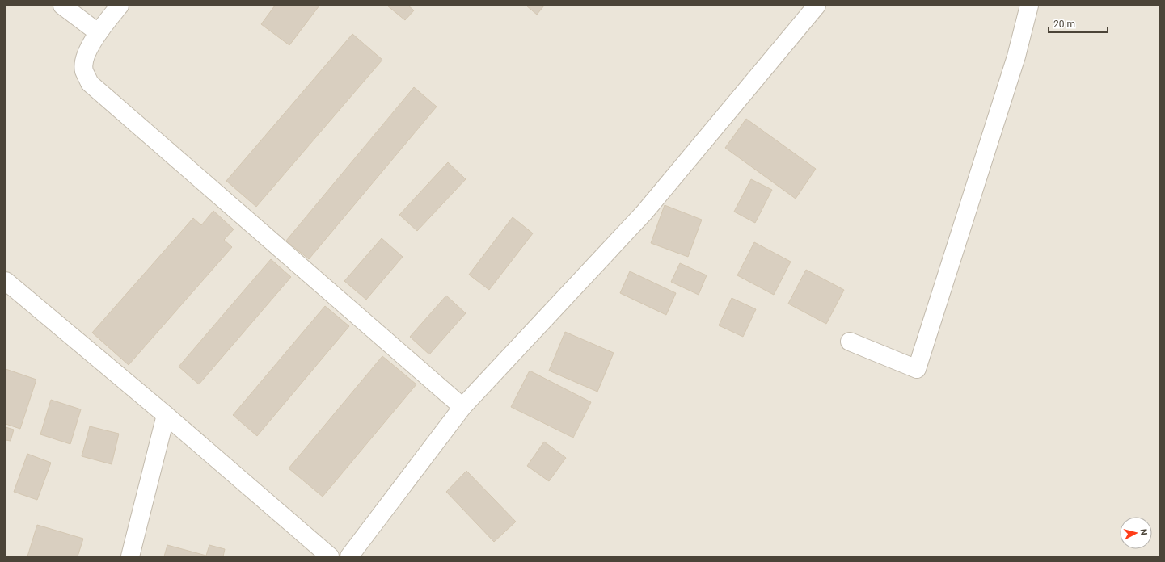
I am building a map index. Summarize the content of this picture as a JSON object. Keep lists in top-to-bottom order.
{
  "scale_bar": "20 m",
  "north": "right"
}
